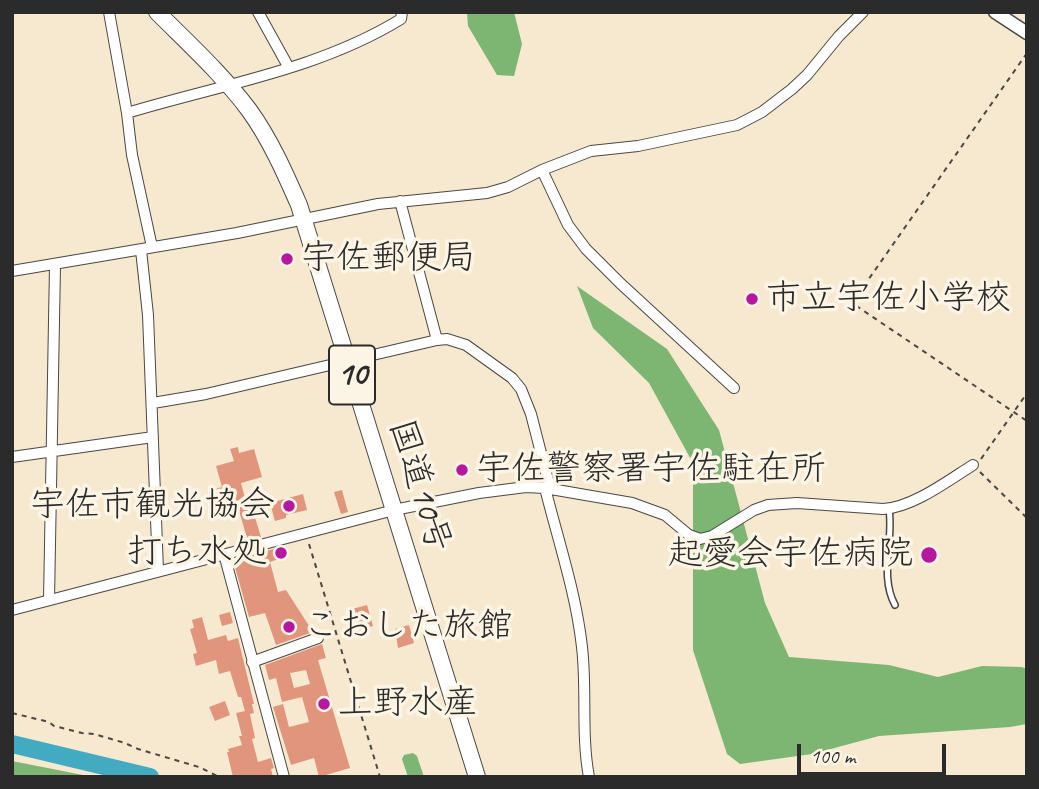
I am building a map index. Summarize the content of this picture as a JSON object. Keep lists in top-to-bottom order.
{
  "streets": {
    "highway": ["10", "国道10号"]
  },
  "places": [
    "宇佐郵便局",
    "市立宇佐小学校",
    "宇佐警察署宇佐駐在所",
    "宇佐市観光協会",
    "打ち水処",
    "起愛会宇佐病院",
    "こおした旅館",
    "上野水産"
  ],
  "scale_bar": "100 m"
}
